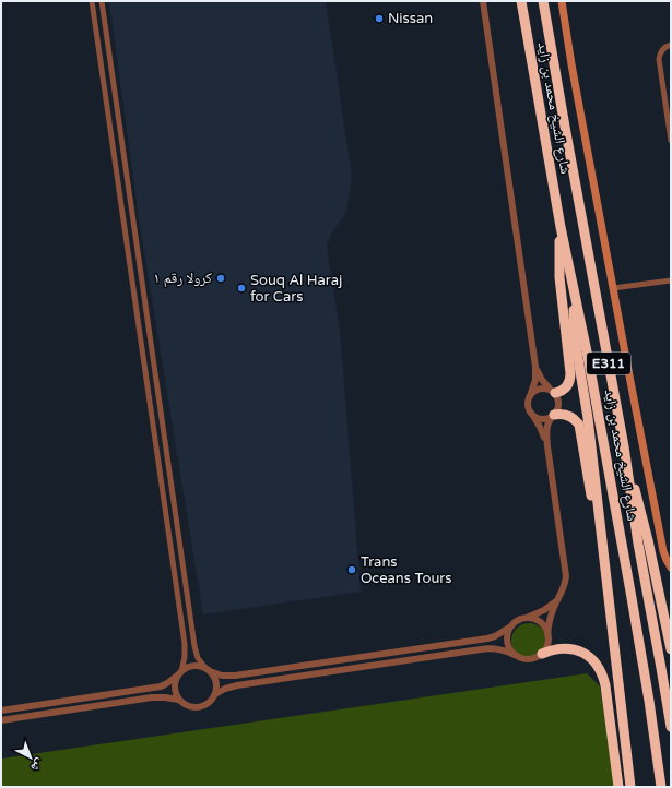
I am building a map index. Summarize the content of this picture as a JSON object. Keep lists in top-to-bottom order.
{
  "streets": {
    "highway": ["شارع الشيخ محمد بن زايد", "E311"]
  },
  "places": [
    "Nissan",
    "كرولا رقم ١",
    "Souq Al Haraj for Cars",
    "Trans Oceans Tours"
  ],
  "north": "bottom right"
}
